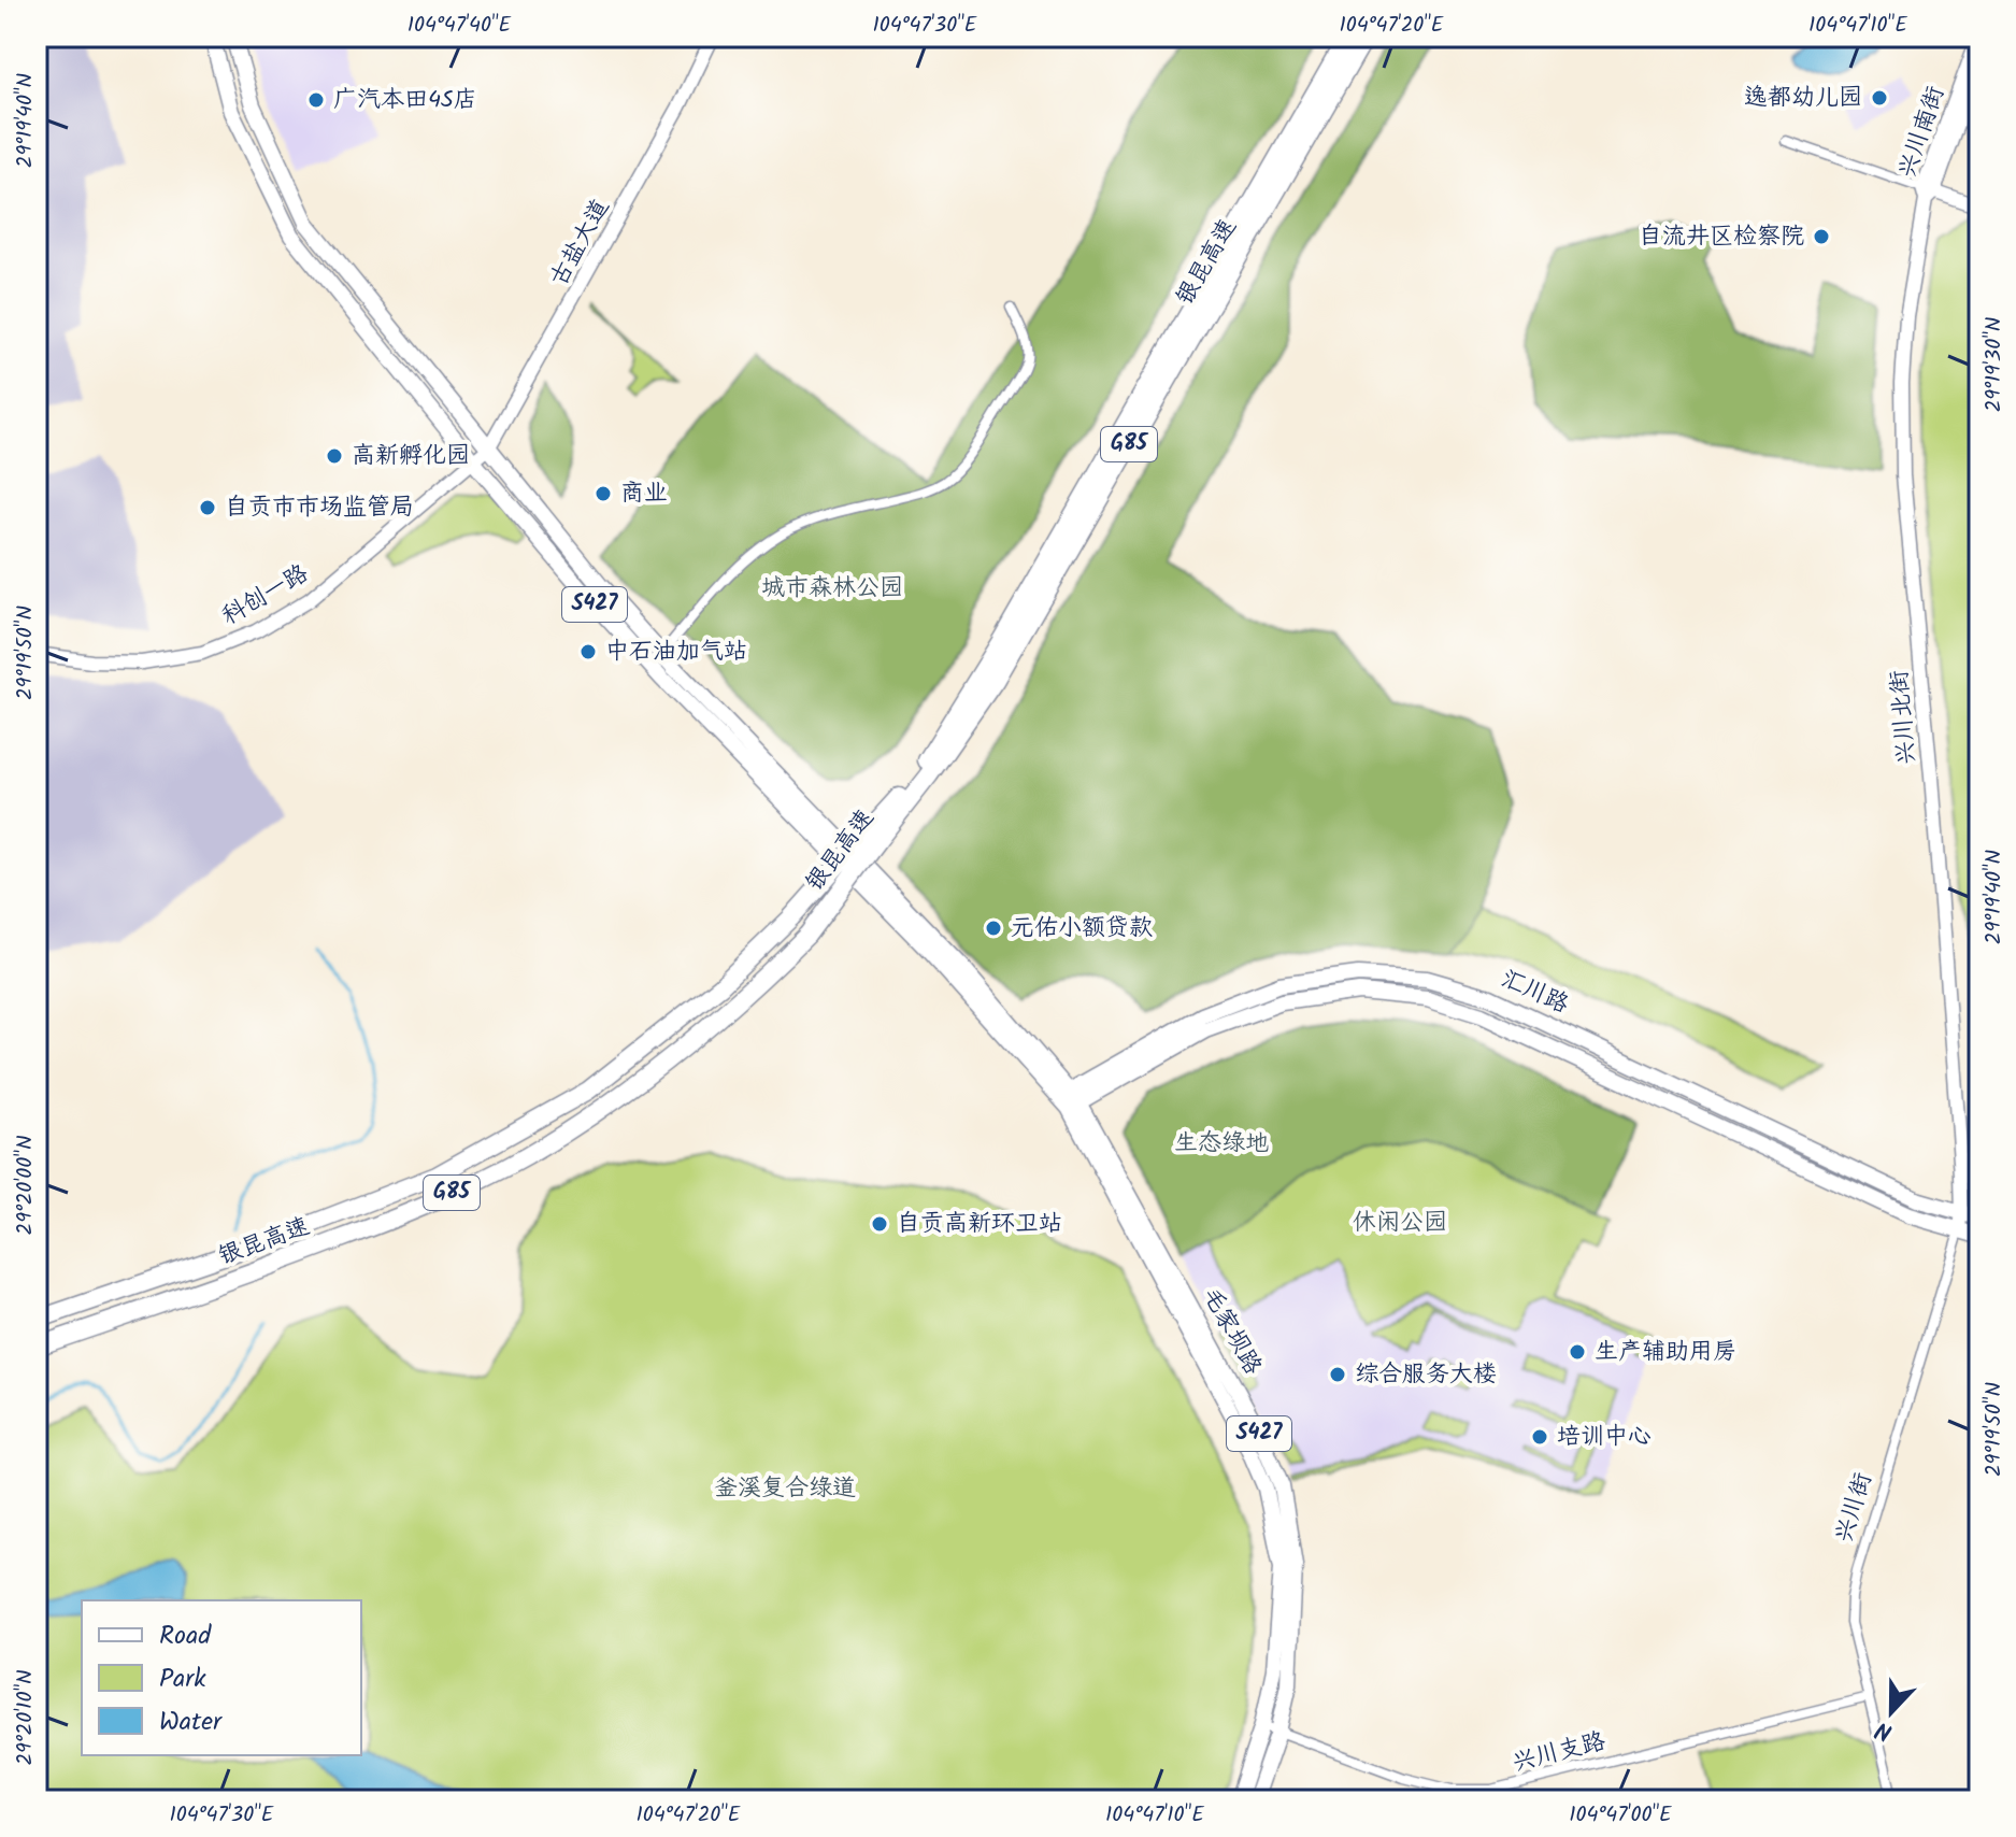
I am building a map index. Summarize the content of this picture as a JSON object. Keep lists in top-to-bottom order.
{
  "streets": {
    "highway": ["银昆高速", "G85"],
    "main road": ["S427", "汇川路", "毛家坝路"],
    "street": [
      "兴川南街",
      "古盐大道",
      "科创一路",
      "兴川北街",
      "兴川街",
      "兴川支路"
    ]
  },
  "crossings": [
    ["兴川南街", "兴川北街"],
    ["古盐大道", "科创一路"],
    ["古盐大道", "S427"],
    ["科创一路", "S427"],
    ["S427", "汇川路"],
    ["S427", "毛家坝路"],
    ["兴川北街", "汇川路"],
    ["兴川北街", "兴川街"],
    ["汇川路", "毛家坝路"],
    ["汇川路", "兴川街"],
    ["毛家坝路", "兴川支路"],
    ["兴川街", "兴川支路"]
  ],
  "parks": [
    "城市森林公园",
    "生态绿地",
    "休闲公园",
    "釜溪复合绿道"
  ],
  "places": [
    "逸都幼儿园",
    "广汽本田4S店",
    "自流井区检察院",
    "高新孵化园",
    "商业",
    "自贡市市场监管局",
    "中石油加气站",
    "元佑小额贷款",
    "自贡高新环卫站",
    "生产辅助用房",
    "综合服务大楼",
    "培训中心"
  ],
  "legend": ["Road", "Park", "Water"],
  "north": "bottom",
  "coordinates": [
    "104°47'40\"E",
    "104°47'30\"E",
    "104°47'20\"E",
    "104°47'10\"E",
    "29°19'40\"N",
    "29°19'30\"N",
    "29°19'50\"N",
    "29°20'00\"N",
    "29°20'10\"N",
    "104°47'00\"E"
  ]
}
